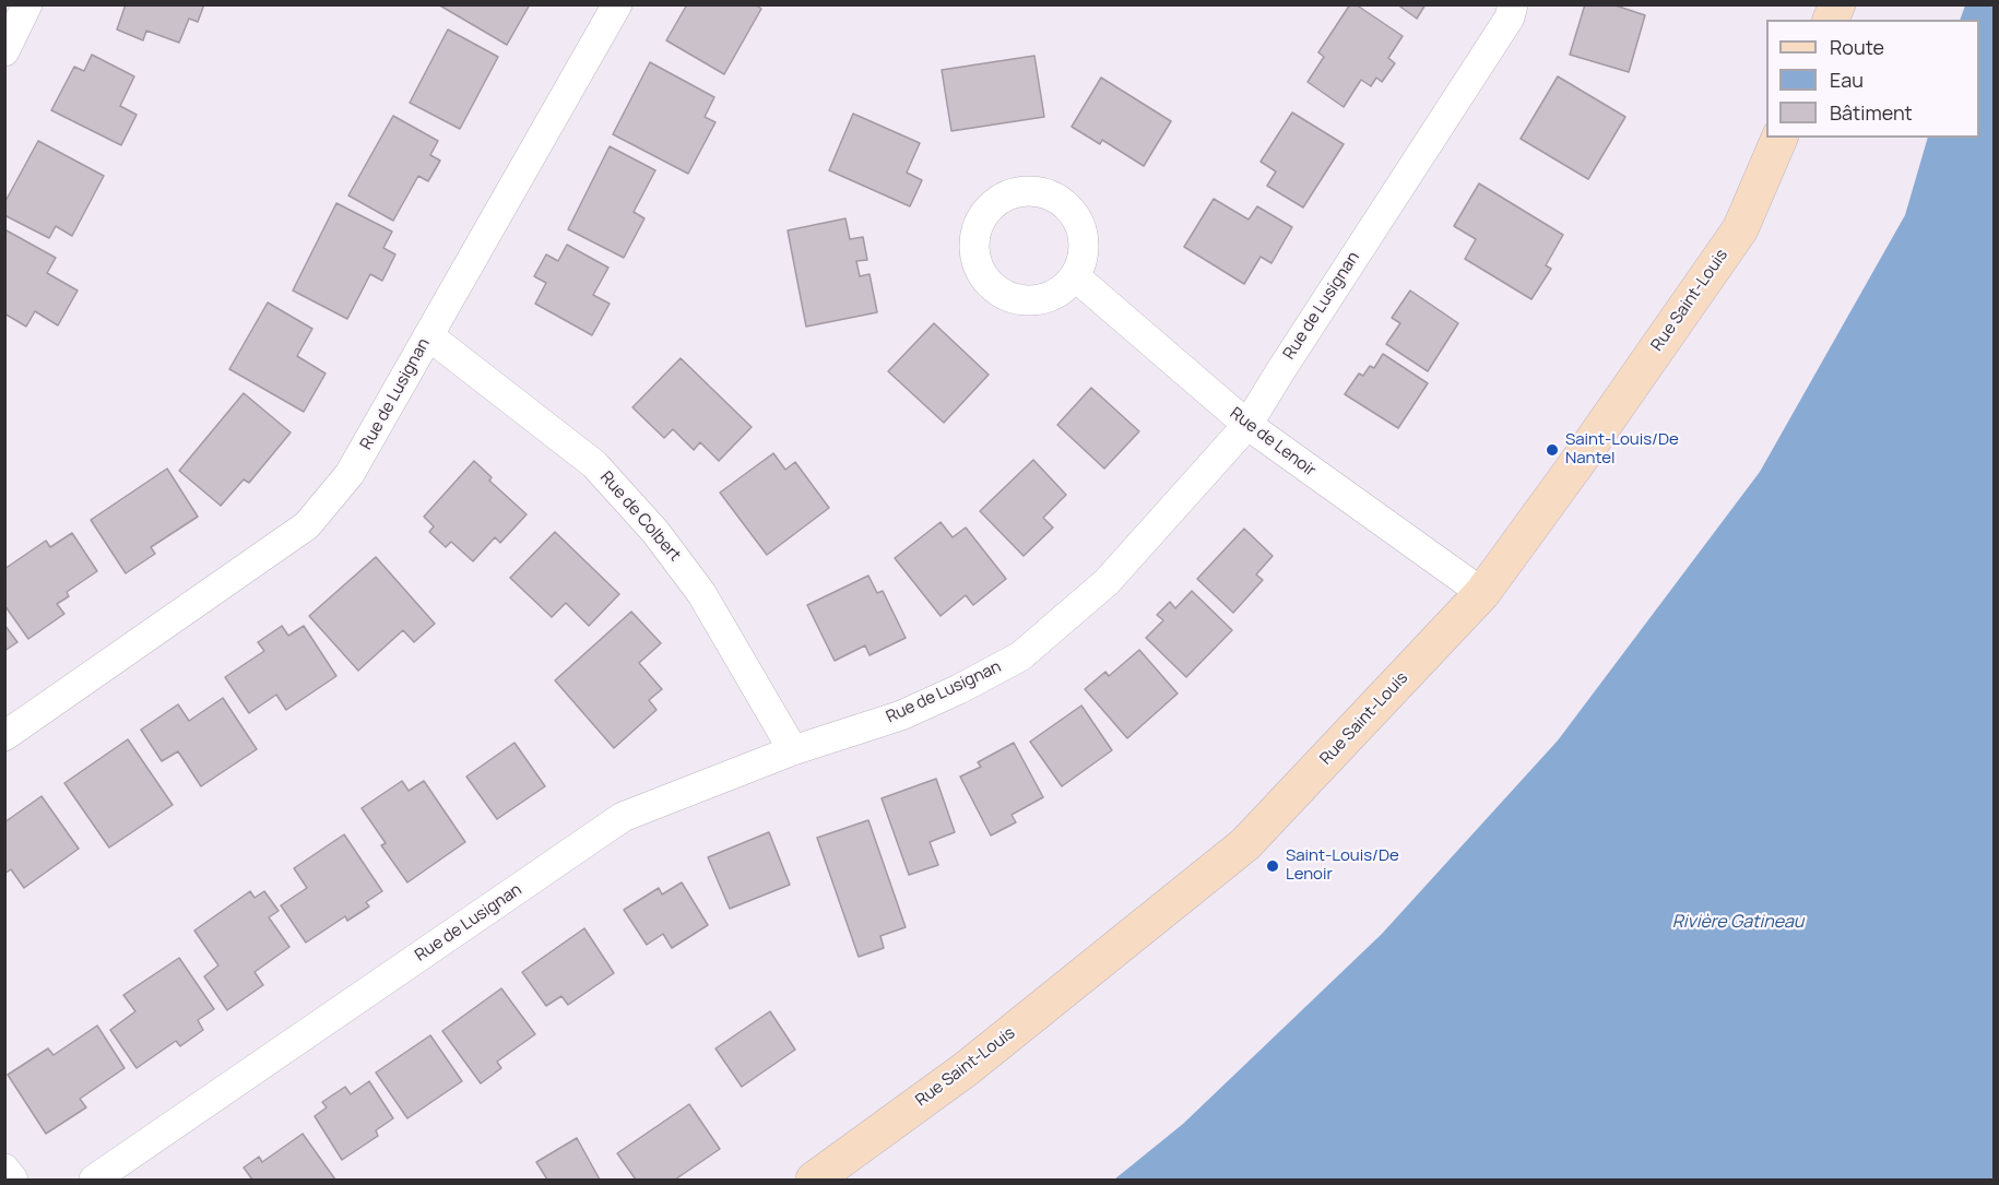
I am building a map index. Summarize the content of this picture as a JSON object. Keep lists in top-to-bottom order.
{
  "streets": {
    "main road": ["Rue Saint-Louis"],
    "street": ["Rue de Lusignan", "Rue de Lenoir", "Rue de Colbert"]
  },
  "crossings": [
    ["Rue Saint-Louis", "Rue de Lenoir"],
    ["Rue de Lusignan", "Rue de Lenoir"],
    ["Rue de Lusignan", "Rue de Colbert"]
  ],
  "water": ["Rivière Gatineau"],
  "places": ["Saint-Louis/De Nantel", "Saint-Louis/De Lenoir"],
  "legend": ["Route", "Eau", "Bâtiment"]
}
